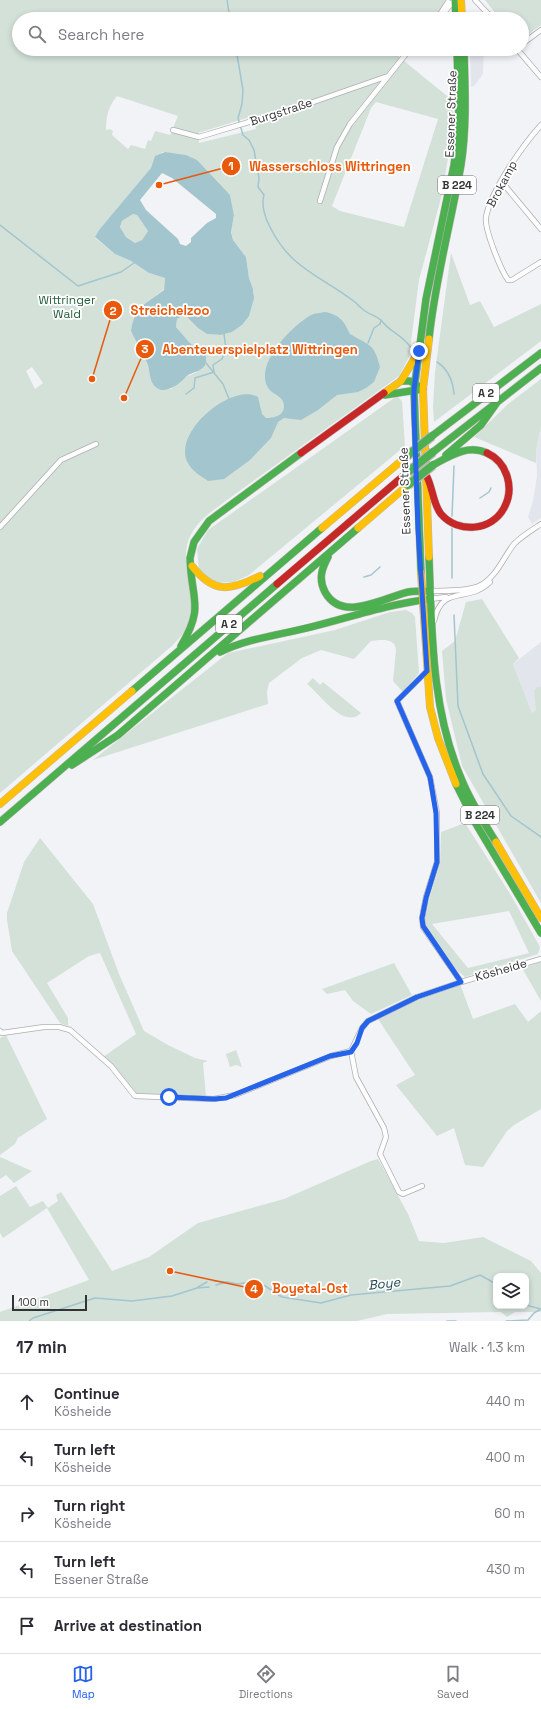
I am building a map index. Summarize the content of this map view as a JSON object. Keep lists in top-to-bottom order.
{
  "streets": {
    "main road": ["Essener Straße", "B 224", "A 2"],
    "street": ["Burgstraße", "Brokamp", "Kösheide"]
  },
  "crossings": [
    ["Essener Straße", "Kösheide"]
  ],
  "water": ["Boye"],
  "parks": ["Wittringer Wald"],
  "places": [
    "Wasserschloss Wittringen",
    "Streichelzoo",
    "Abenteuerspielplatz Wittringen",
    "Boyetal-Ost"
  ],
  "scale_bar": "100 m",
  "page": {
    "search": "Search here",
    "scale": "100 m",
    "heading": ["17 min", "Walk · 1.3 km"],
    "list": [
      ["Continue", "Kösheide", "440 m"],
      ["Turn left", "Kösheide", "400 m"],
      ["Turn right", "Kösheide", "60 m"],
      ["Turn left", "Essener Straße", "430 m"],
      "Arrive at destination"
    ],
    "nav": ["Map", "Directions", "Saved"]
  }
}
